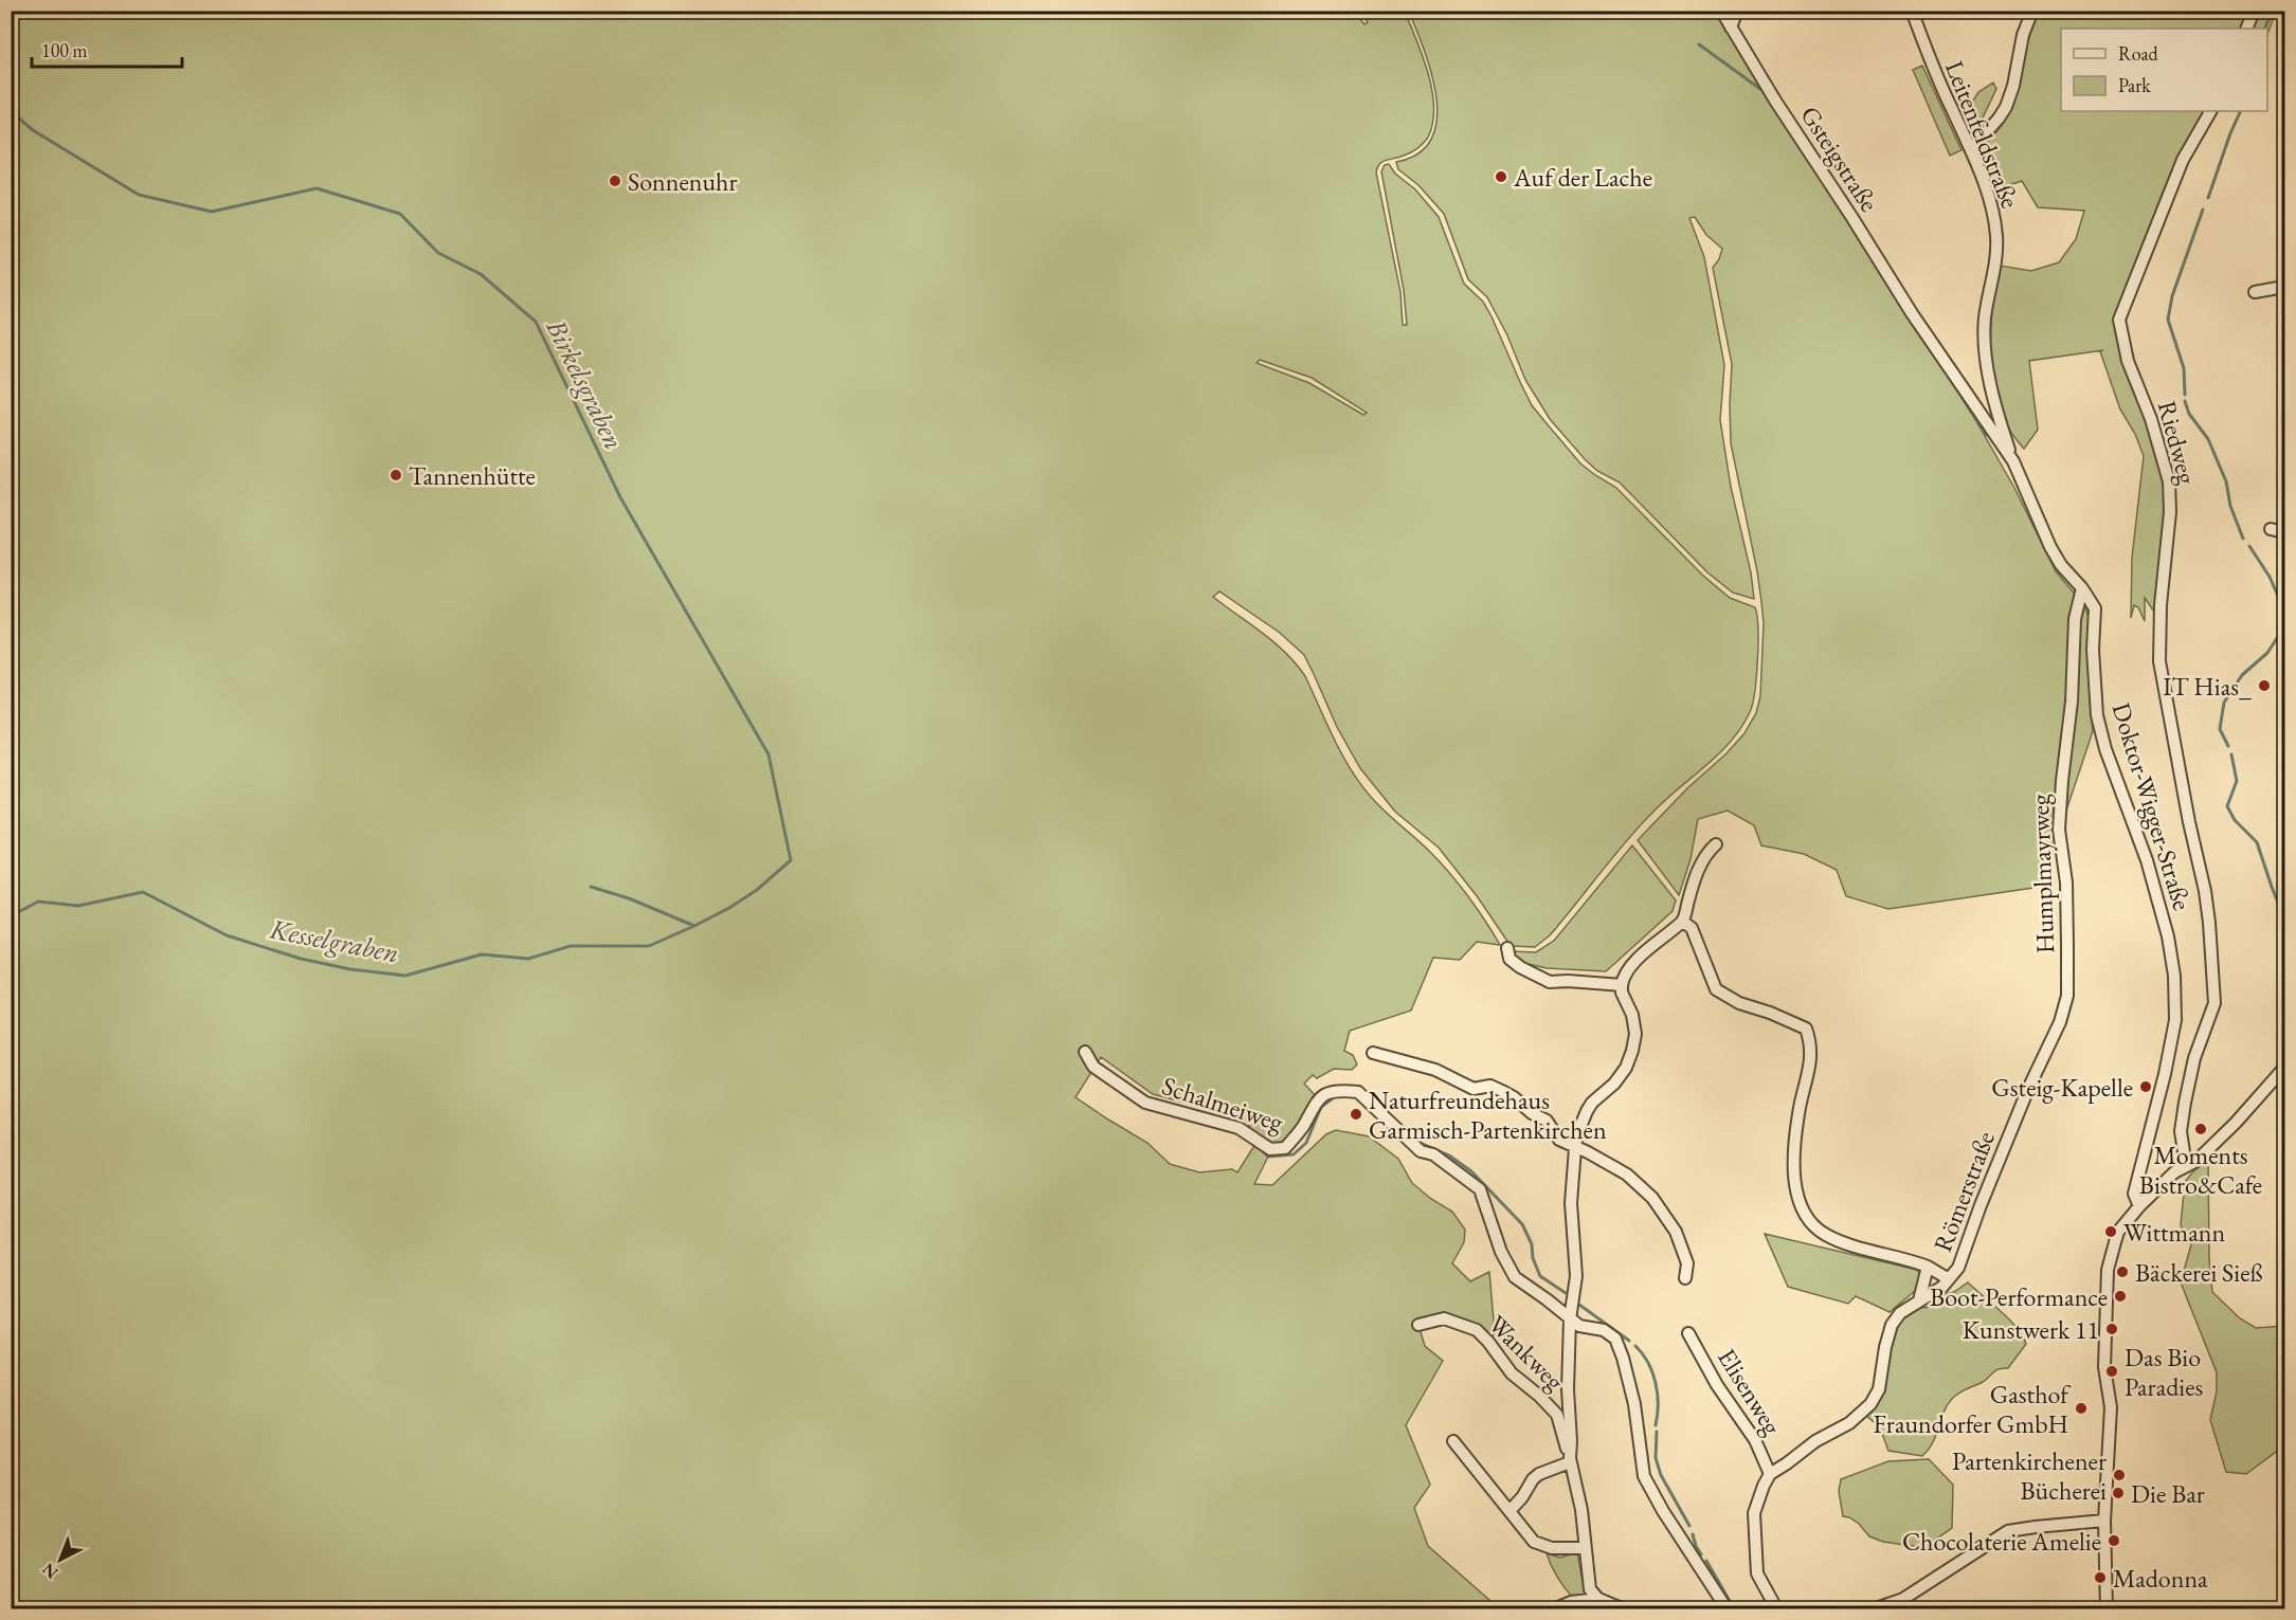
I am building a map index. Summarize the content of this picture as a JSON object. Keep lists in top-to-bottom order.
{
  "streets": {
    "street": [
      "Leitenfeldstraße",
      "Gsteigstraße",
      "Riedweg",
      "Doktor-Wigger-Straße",
      "Humplmayrweg",
      "Schalmeiweg",
      "Römerstraße",
      "Wankweg",
      "Elisenweg"
    ]
  },
  "crossings": [
    ["Leitenfeldstraße", "Doktor-Wigger-Straße"],
    ["Gsteigstraße", "Doktor-Wigger-Straße"],
    ["Doktor-Wigger-Straße", "Humplmayrweg"],
    ["Humplmayrweg", "Römerstraße"],
    ["Römerstraße", "Elisenweg"]
  ],
  "water": ["Birkelsgraben", "Kesselgraben"],
  "places": [
    "Auf der Lache",
    "Sonnenuhr",
    "Tannenhütte",
    "IT Hias_",
    "Gsteig-Kapelle",
    "Naturfreundehaus Garmisch-Partenkirchen",
    "Moments Bistro&Cafe",
    "Wittmann",
    "Bäckerei Sieß",
    "Boot-Performance",
    "Kunstwerk 11",
    "Das Bio Paradies",
    "Gasthof Fraundorfer GmbH",
    "Partenkirchener Bücherei",
    "Die Bar",
    "Chocolaterie Amelie",
    "Madonna"
  ],
  "legend": ["Road", "Park"],
  "scale_bar": "100 m",
  "north": "bottom left"
}
